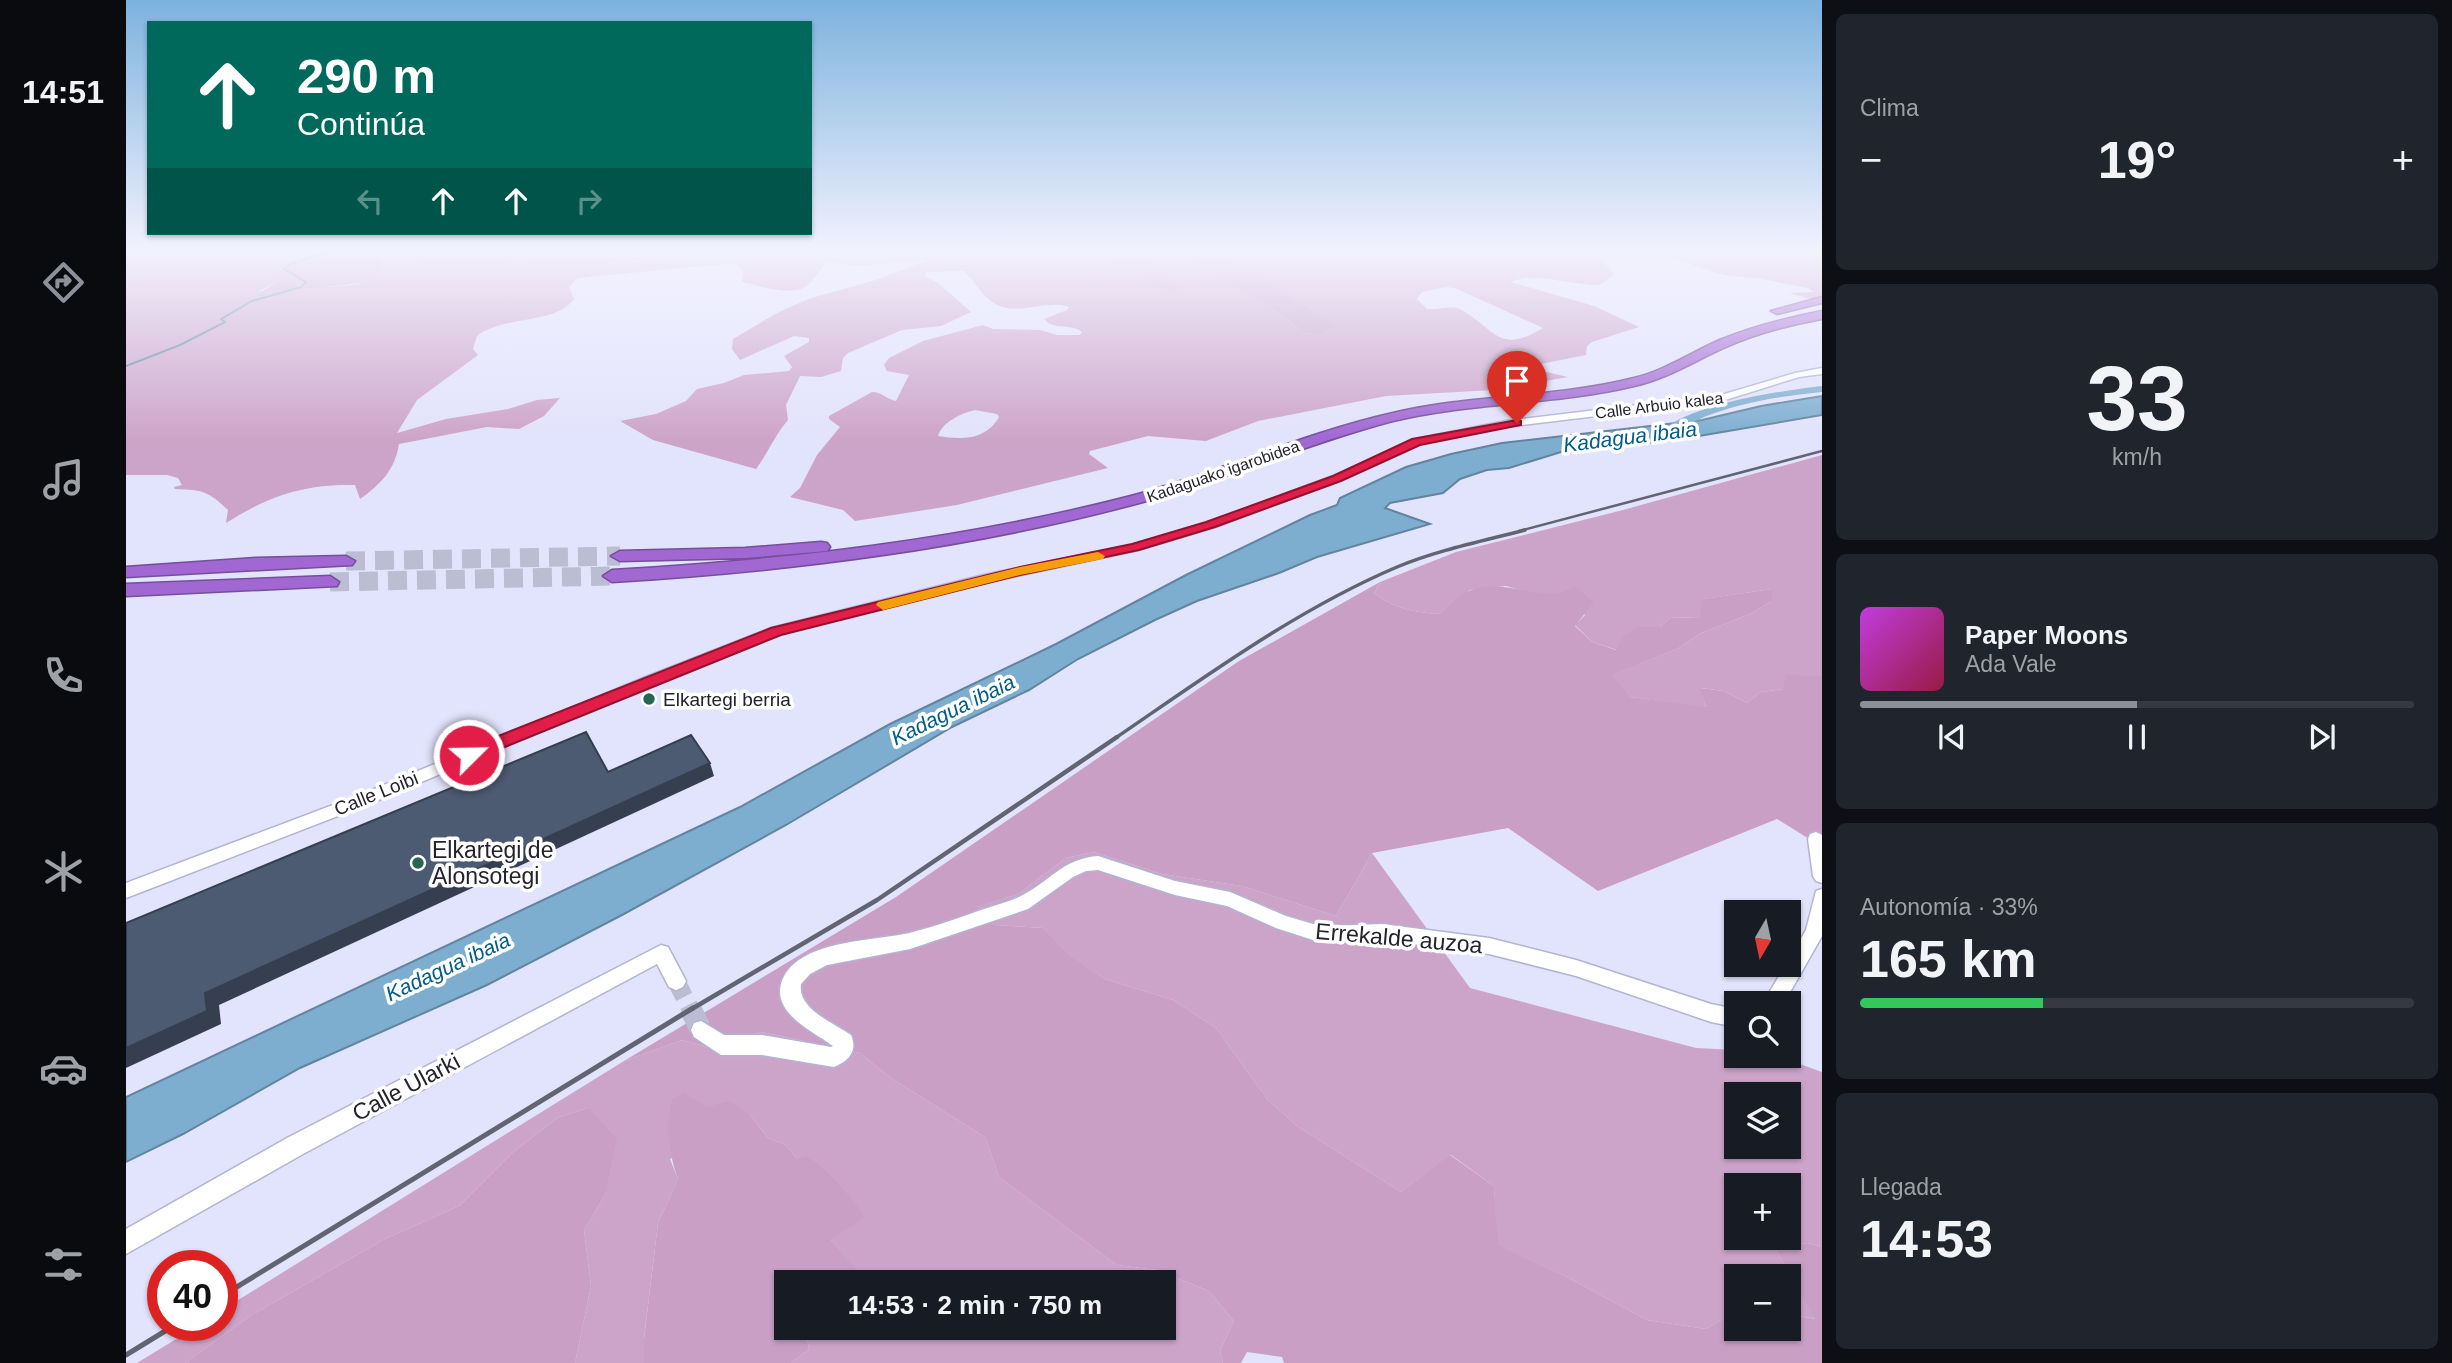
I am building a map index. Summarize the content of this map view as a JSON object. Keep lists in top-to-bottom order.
{
  "streets": {
    "highway": ["Kadaguako igarobidea"],
    "street": [
      "Calle Arbuio kalea",
      "Calle Loibi",
      "Errekalde auzoa",
      "Calle Ularki"
    ]
  },
  "crossings": [
    ["Calle Arbuio kalea", "Calle Loibi"]
  ],
  "water": ["Kadagua ibaia"],
  "places": ["Elkartegi berria", "Elkartegi de Alonsotegi"],
  "north": "bottom",
  "page": {
    "tabs": "14:51",
    "tile": [
      "Clima",
      ["33", "km/h"],
      ["Autonomía · 33%", "165 km"],
      ["Llegada", "14:53"]
    ],
    "turn": ["290 m", "Continúa"],
    "heat": ["−", "19°", "+"],
    "song": ["Paper Moons", "Ada Vale"],
    "map_buttons": ["+", "−"],
    "limit": "40",
    "trip": "14:53 · 2 min · 750 m"
  }
}
